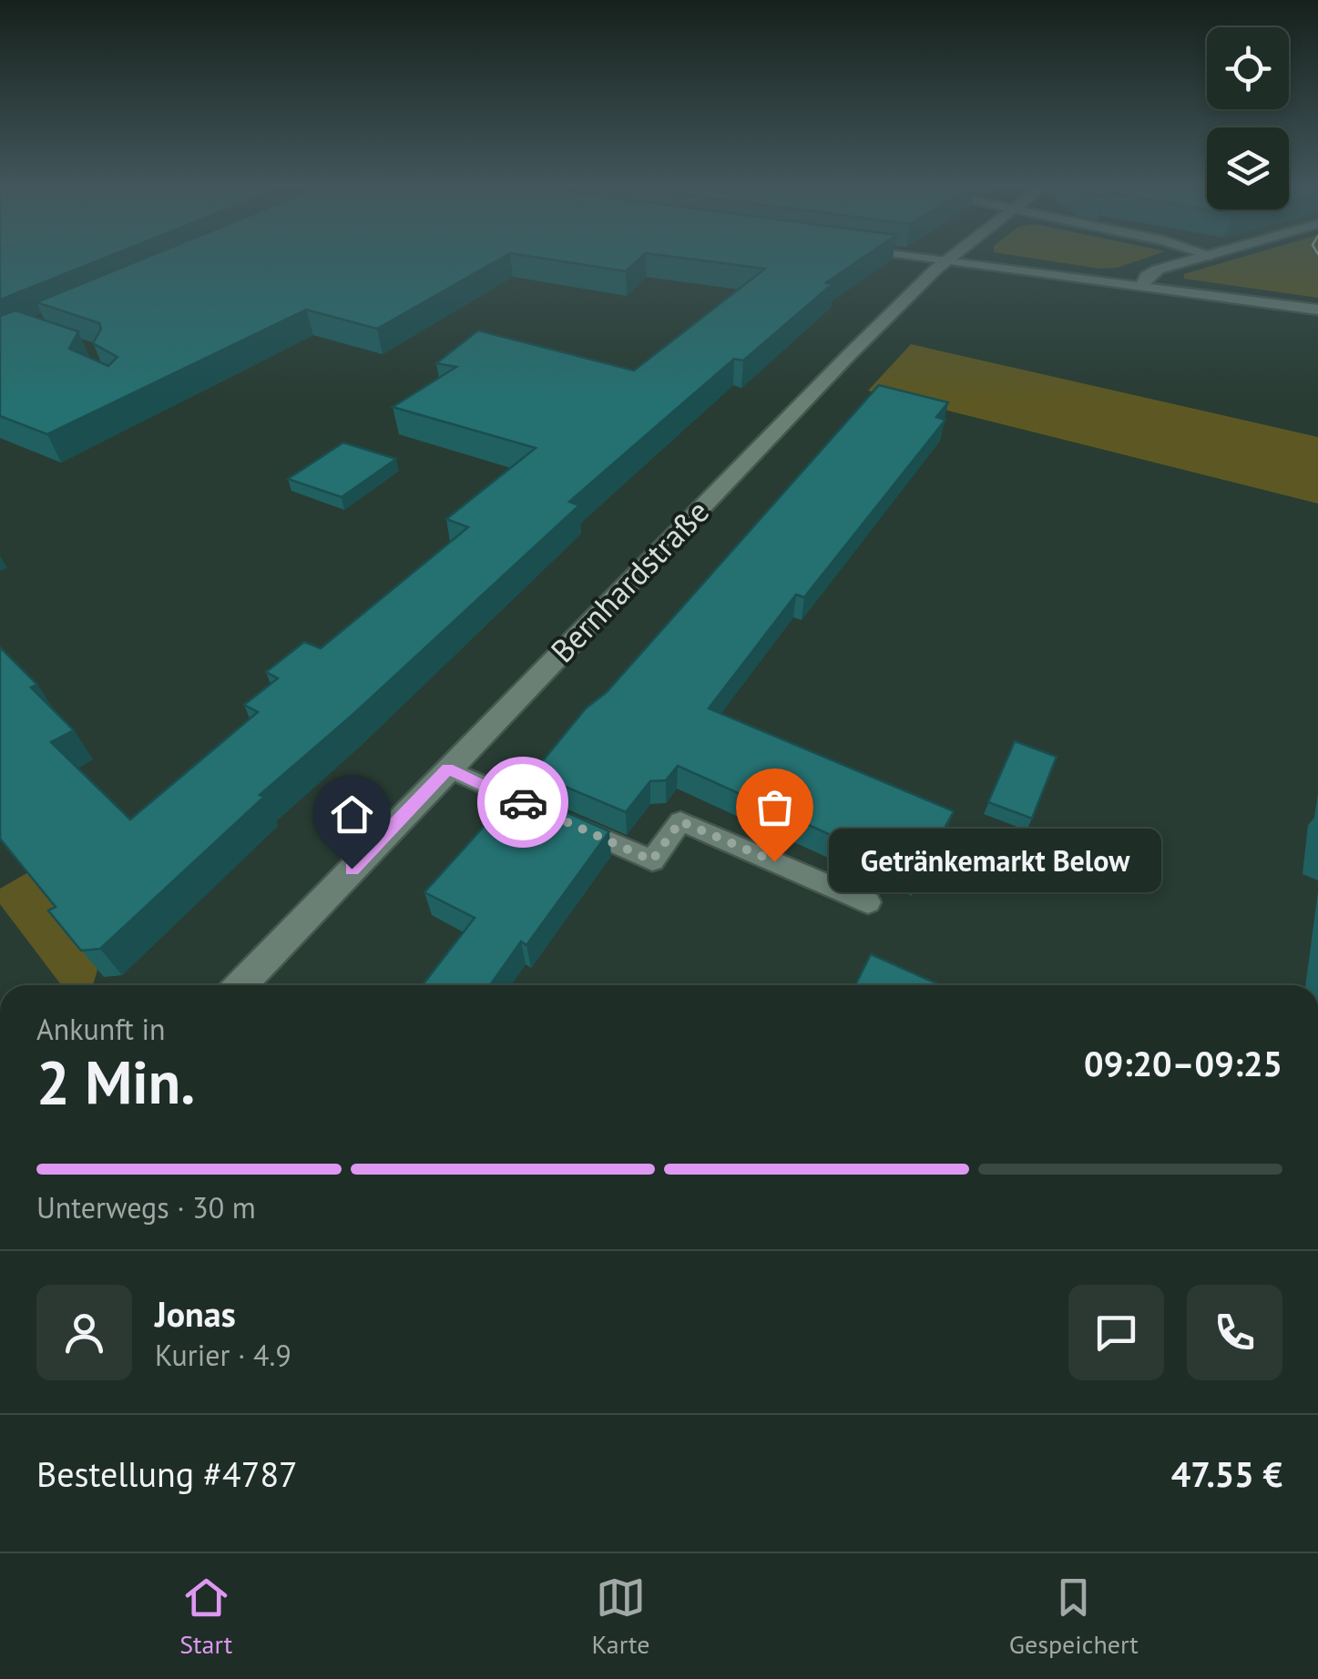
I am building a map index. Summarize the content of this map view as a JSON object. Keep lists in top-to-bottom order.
{
  "streets": {
    "street": ["Bernhardstraße"]
  },
  "places": ["Getränkemarkt Below"],
  "page": {
    "bubble": "Getränkemarkt Below",
    "heading": ["2 Min.", "Ankunft in", "09:20–09:25"],
    "panel": [
      "Jonas",
      "Kurier · 4.9",
      "Bestellung #4787",
      "47.55 €"
    ],
    "bar": "Unterwegs · 30 m",
    "tabs": ["Start", "Karte", "Gespeichert"]
  }
}
